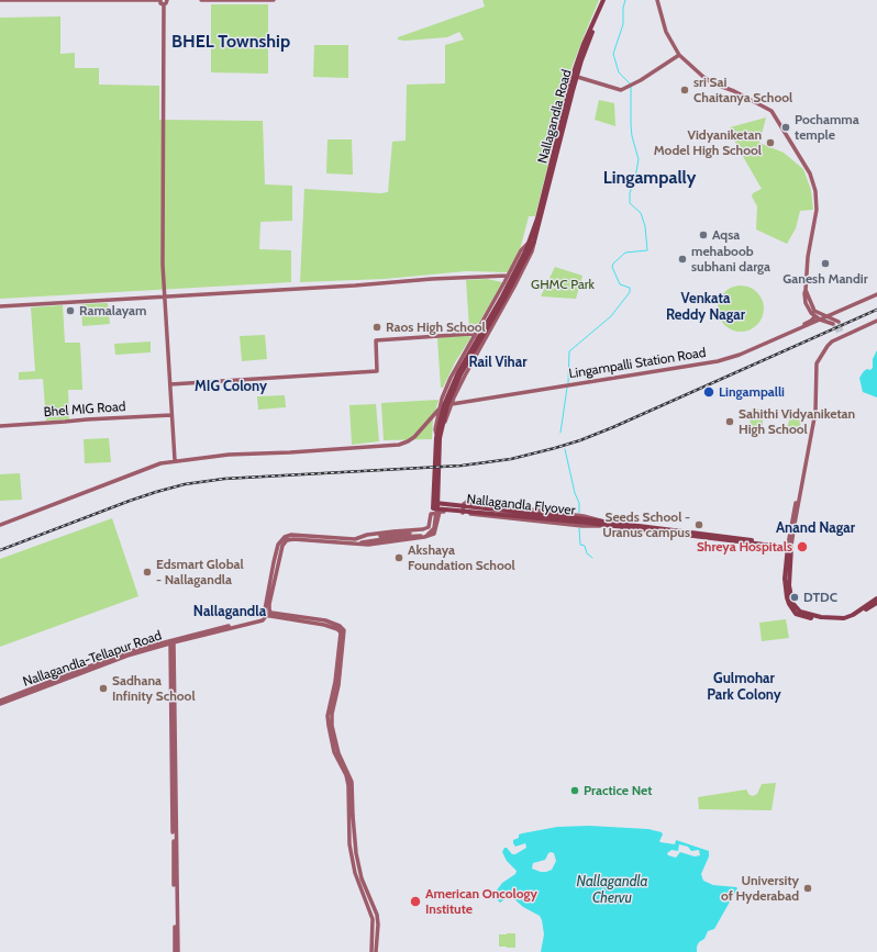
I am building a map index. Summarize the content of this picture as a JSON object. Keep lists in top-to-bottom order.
{
  "streets": {
    "main road": ["Nallagandla Road", "Nallagandla Flyover"],
    "street": ["Lingampalli Station Road", "Bhel MIG Road", "Nallagandla-Tellapur Road"]
  },
  "districts": [
    "BHEL Township",
    "Lingampally",
    "Venkata Reddy Nagar",
    "Rail Vihar",
    "MIG Colony",
    "Anand Nagar",
    "Nallagandla",
    "Gulmohar Park Colony"
  ],
  "water": ["Nallagandla Chervu"],
  "parks": ["GHMC Park"],
  "places": [
    "sri Sai Chaitanya School",
    "Pochamma temple",
    "Vidyaniketan Model High School",
    "Aqsa",
    "mehaboob subhani darga",
    "Ganesh Mandir",
    "Ramalayam",
    "Raos High School",
    "Lingampalli",
    "Sahithi Vidyaniketan High School",
    "Seeds School - Uranus campus",
    "Shreya Hospitals",
    "Akshaya Foundation School",
    "Edsmart Global - Nallagandla",
    "DTDC",
    "Sadhana Infinity School",
    "Practice Net",
    "University of Hyderabad",
    "American Oncology Institute"
  ]
}
